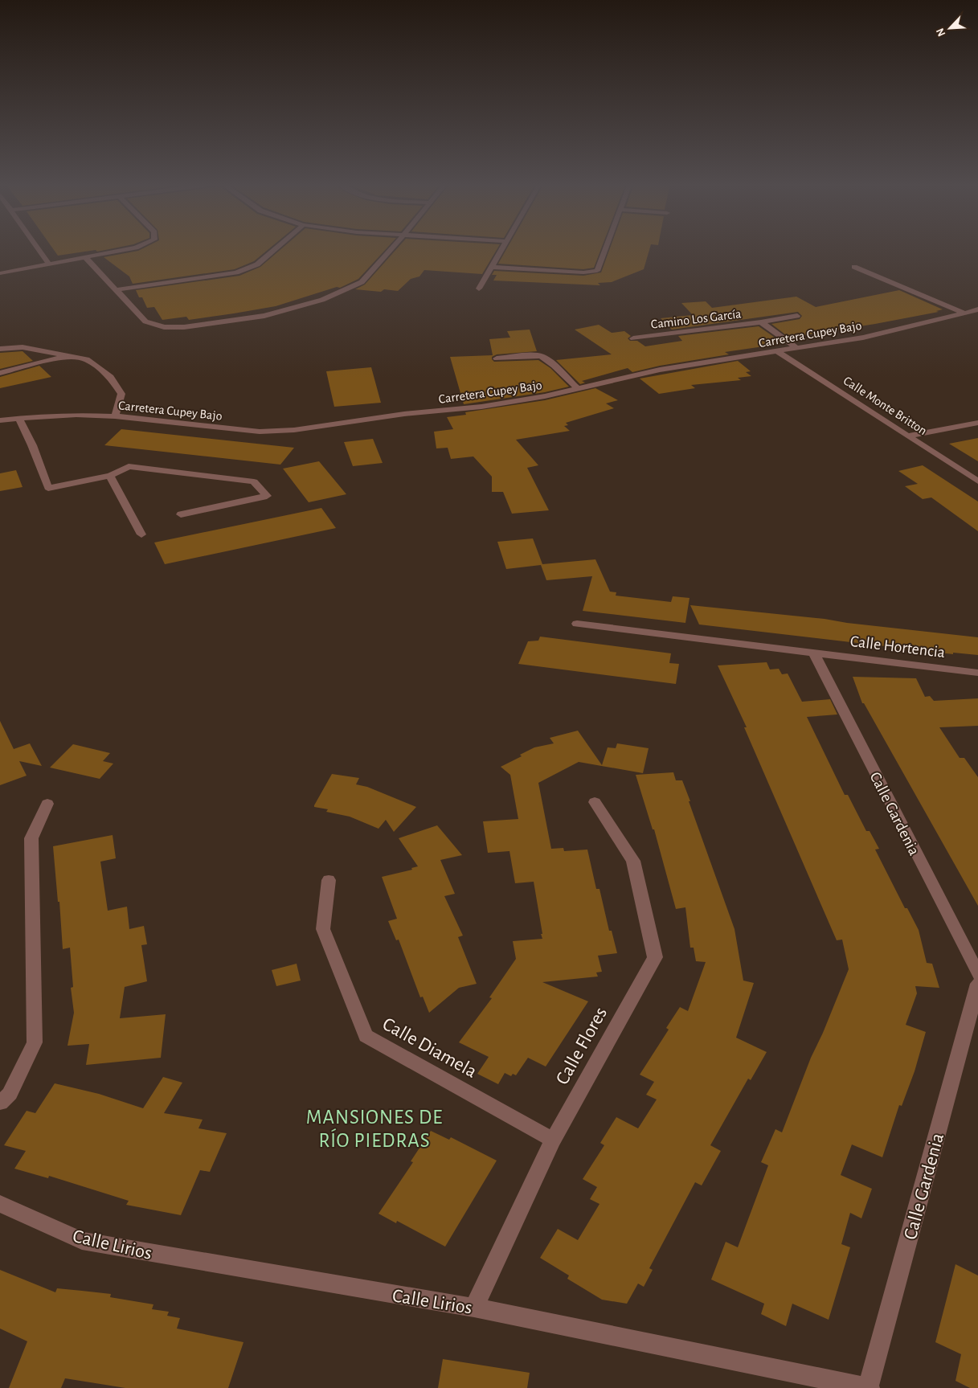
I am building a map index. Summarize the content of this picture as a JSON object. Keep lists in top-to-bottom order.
{
  "streets": {
    "street": [
      "Camino Los García",
      "Carretera Cupey Bajo",
      "Calle Monte Britton",
      "Calle Hortencia",
      "Calle Gardenia",
      "Calle Flores",
      "Calle Diamela",
      "Calle Lirios"
    ]
  },
  "crossings": [
    ["Camino Los García", "Carretera Cupey Bajo"],
    ["Carretera Cupey Bajo", "Calle Monte Britton"],
    ["Calle Hortencia", "Calle Gardenia"],
    ["Calle Gardenia", "Calle Lirios"],
    ["Calle Flores", "Calle Diamela"],
    ["Calle Flores", "Calle Lirios"]
  ],
  "districts": ["MANSIONES DE RÍO PIEDRAS"],
  "north": "bottom left"
}
